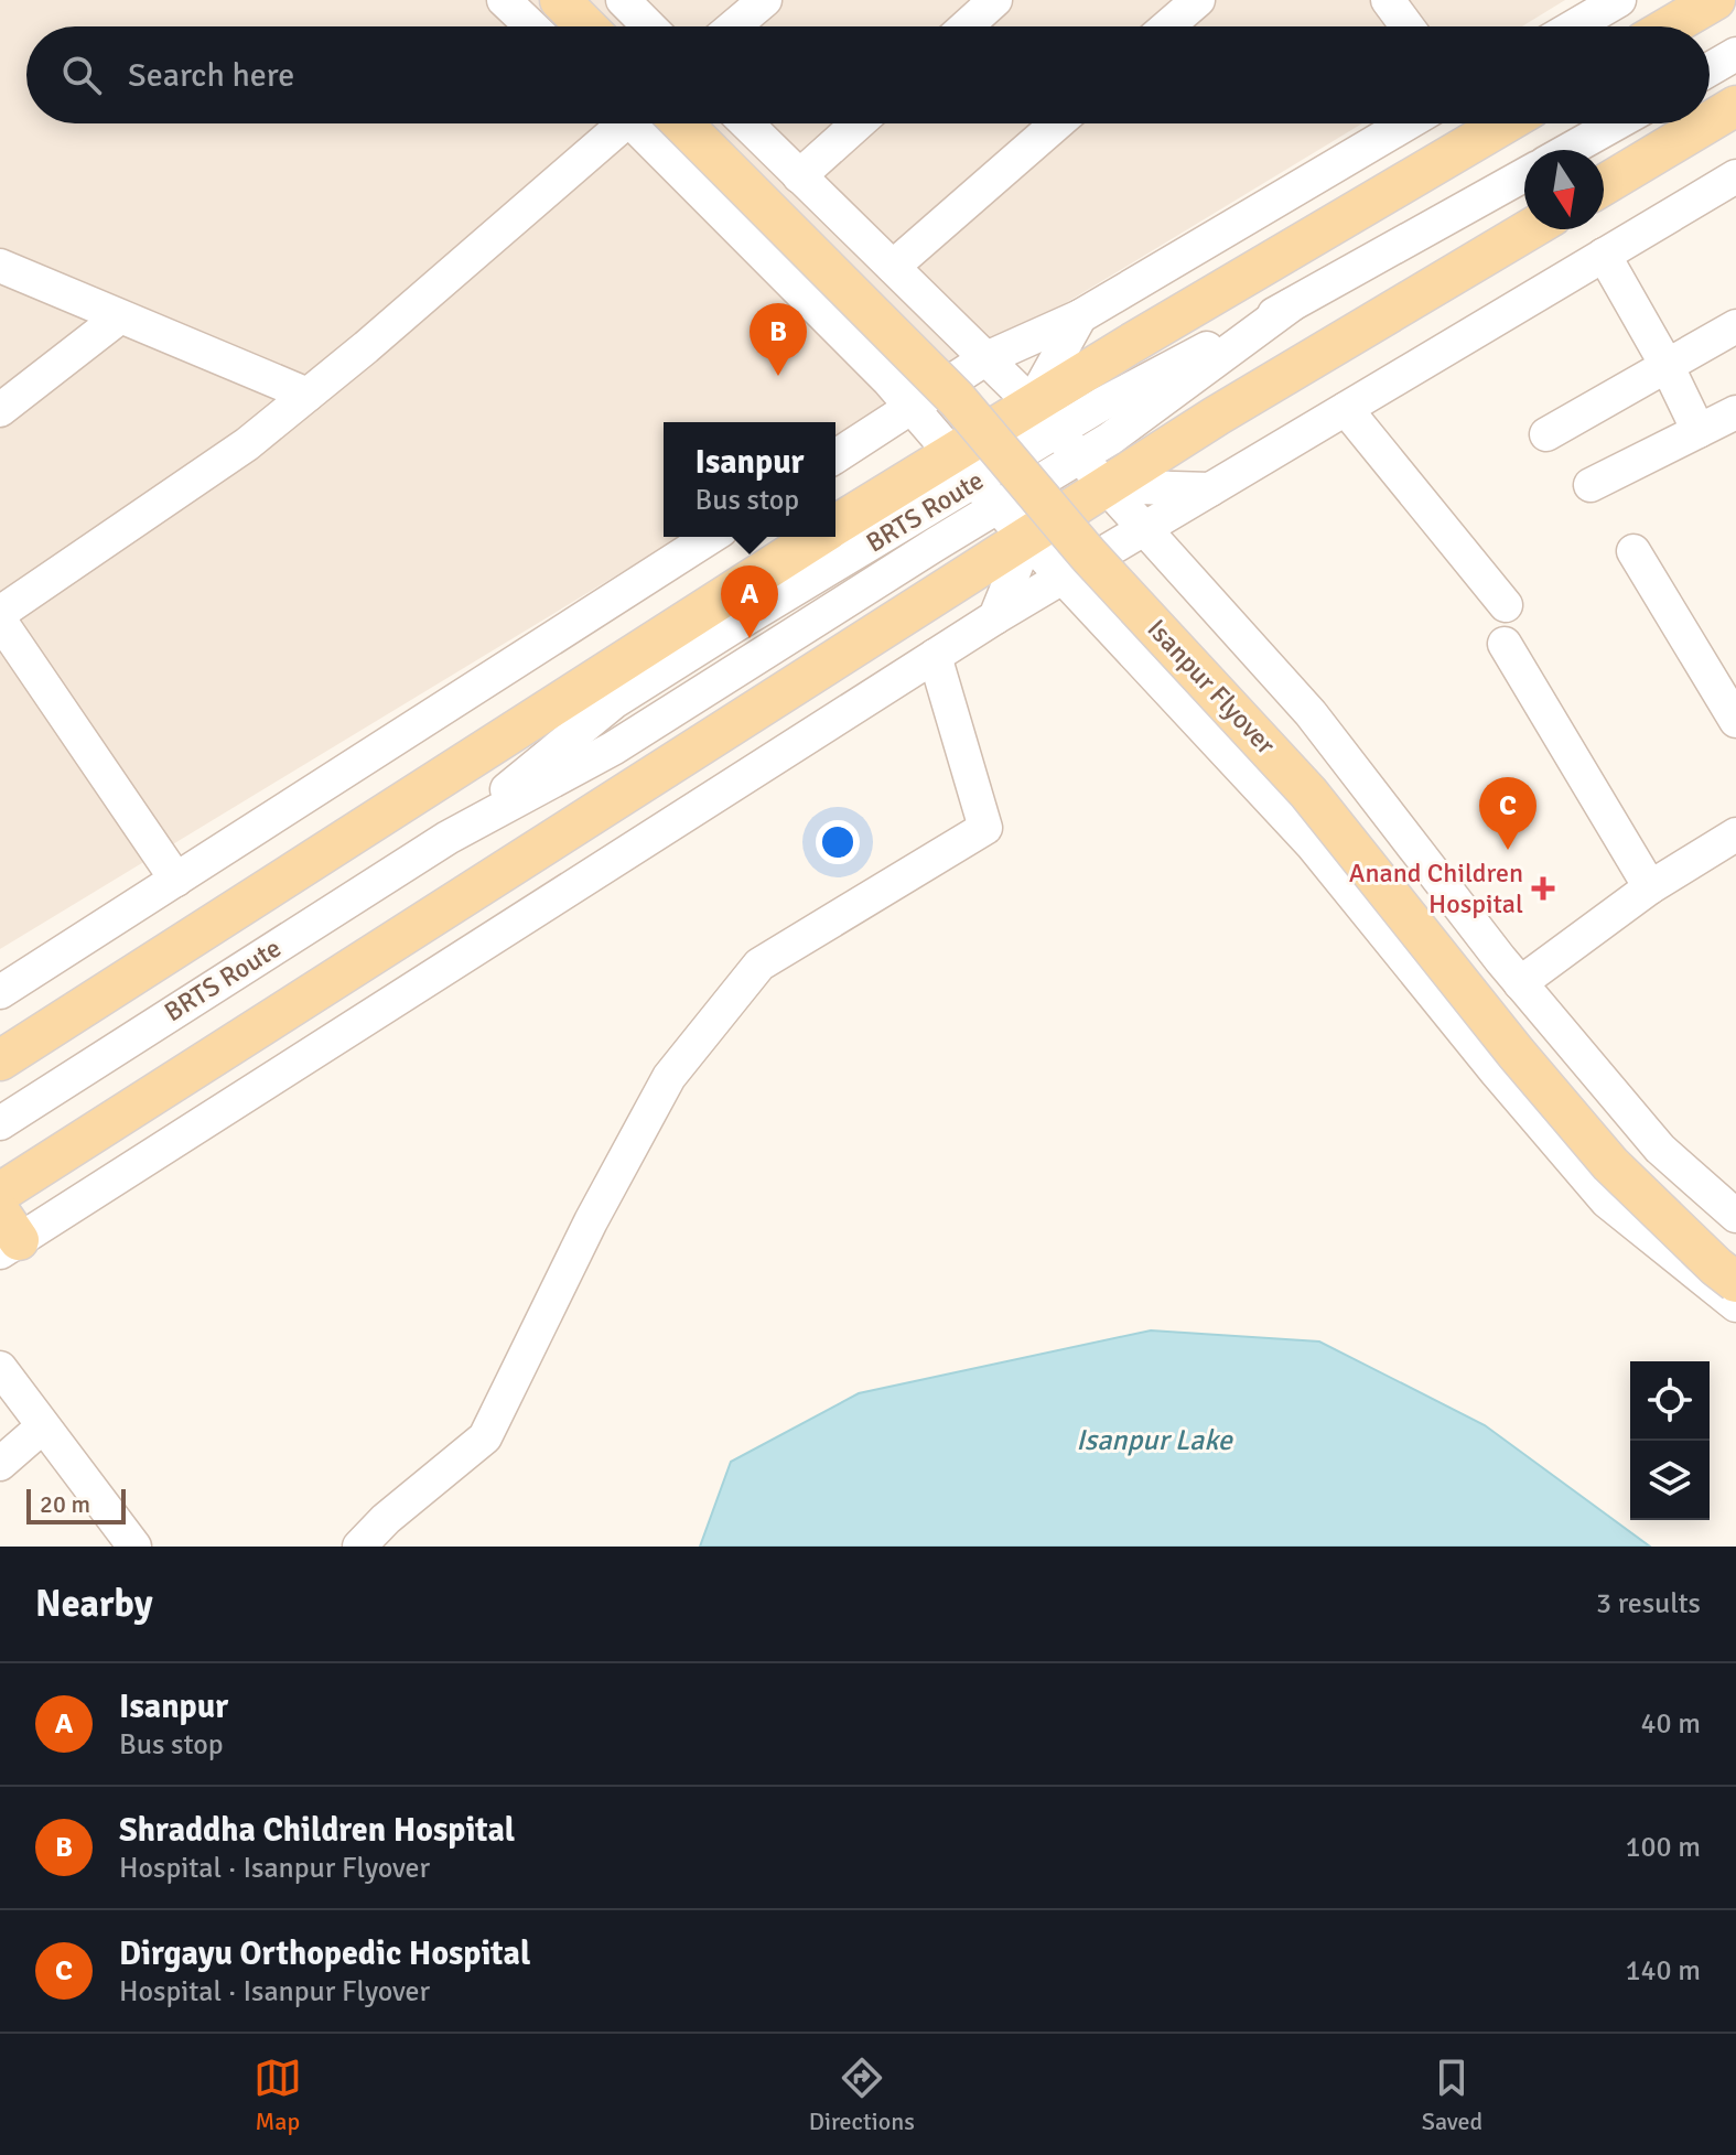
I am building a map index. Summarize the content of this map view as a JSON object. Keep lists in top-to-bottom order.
{
  "streets": {
    "main road": ["Isanpur Flyover"],
    "street": ["BRTS Route"]
  },
  "water": ["Isanpur Lake"],
  "places": {
    "health": ["Anand Children Hospital"]
  },
  "scale_bar": "20 m",
  "north": "bottom",
  "page": {
    "search": "Search here",
    "pins": ["B", "A", "C"],
    "popup": ["Isanpur", "Bus stop"],
    "scale": "20 m",
    "heading": ["Nearby", "3 results"],
    "list": [
      {
        "mark": "A",
        "name": "Isanpur",
        "note": "Bus stop",
        "value": "40 m"
      },
      {
        "mark": "B",
        "name": "Shraddha Children Hospital",
        "note": "Hospital · Isanpur Flyover",
        "value": "100 m"
      },
      {
        "mark": "C",
        "name": "Dirgayu Orthopedic Hospital",
        "note": "Hospital · Isanpur Flyover",
        "value": "140 m"
      }
    ],
    "nav": ["Map", "Directions", "Saved"]
  }
}
